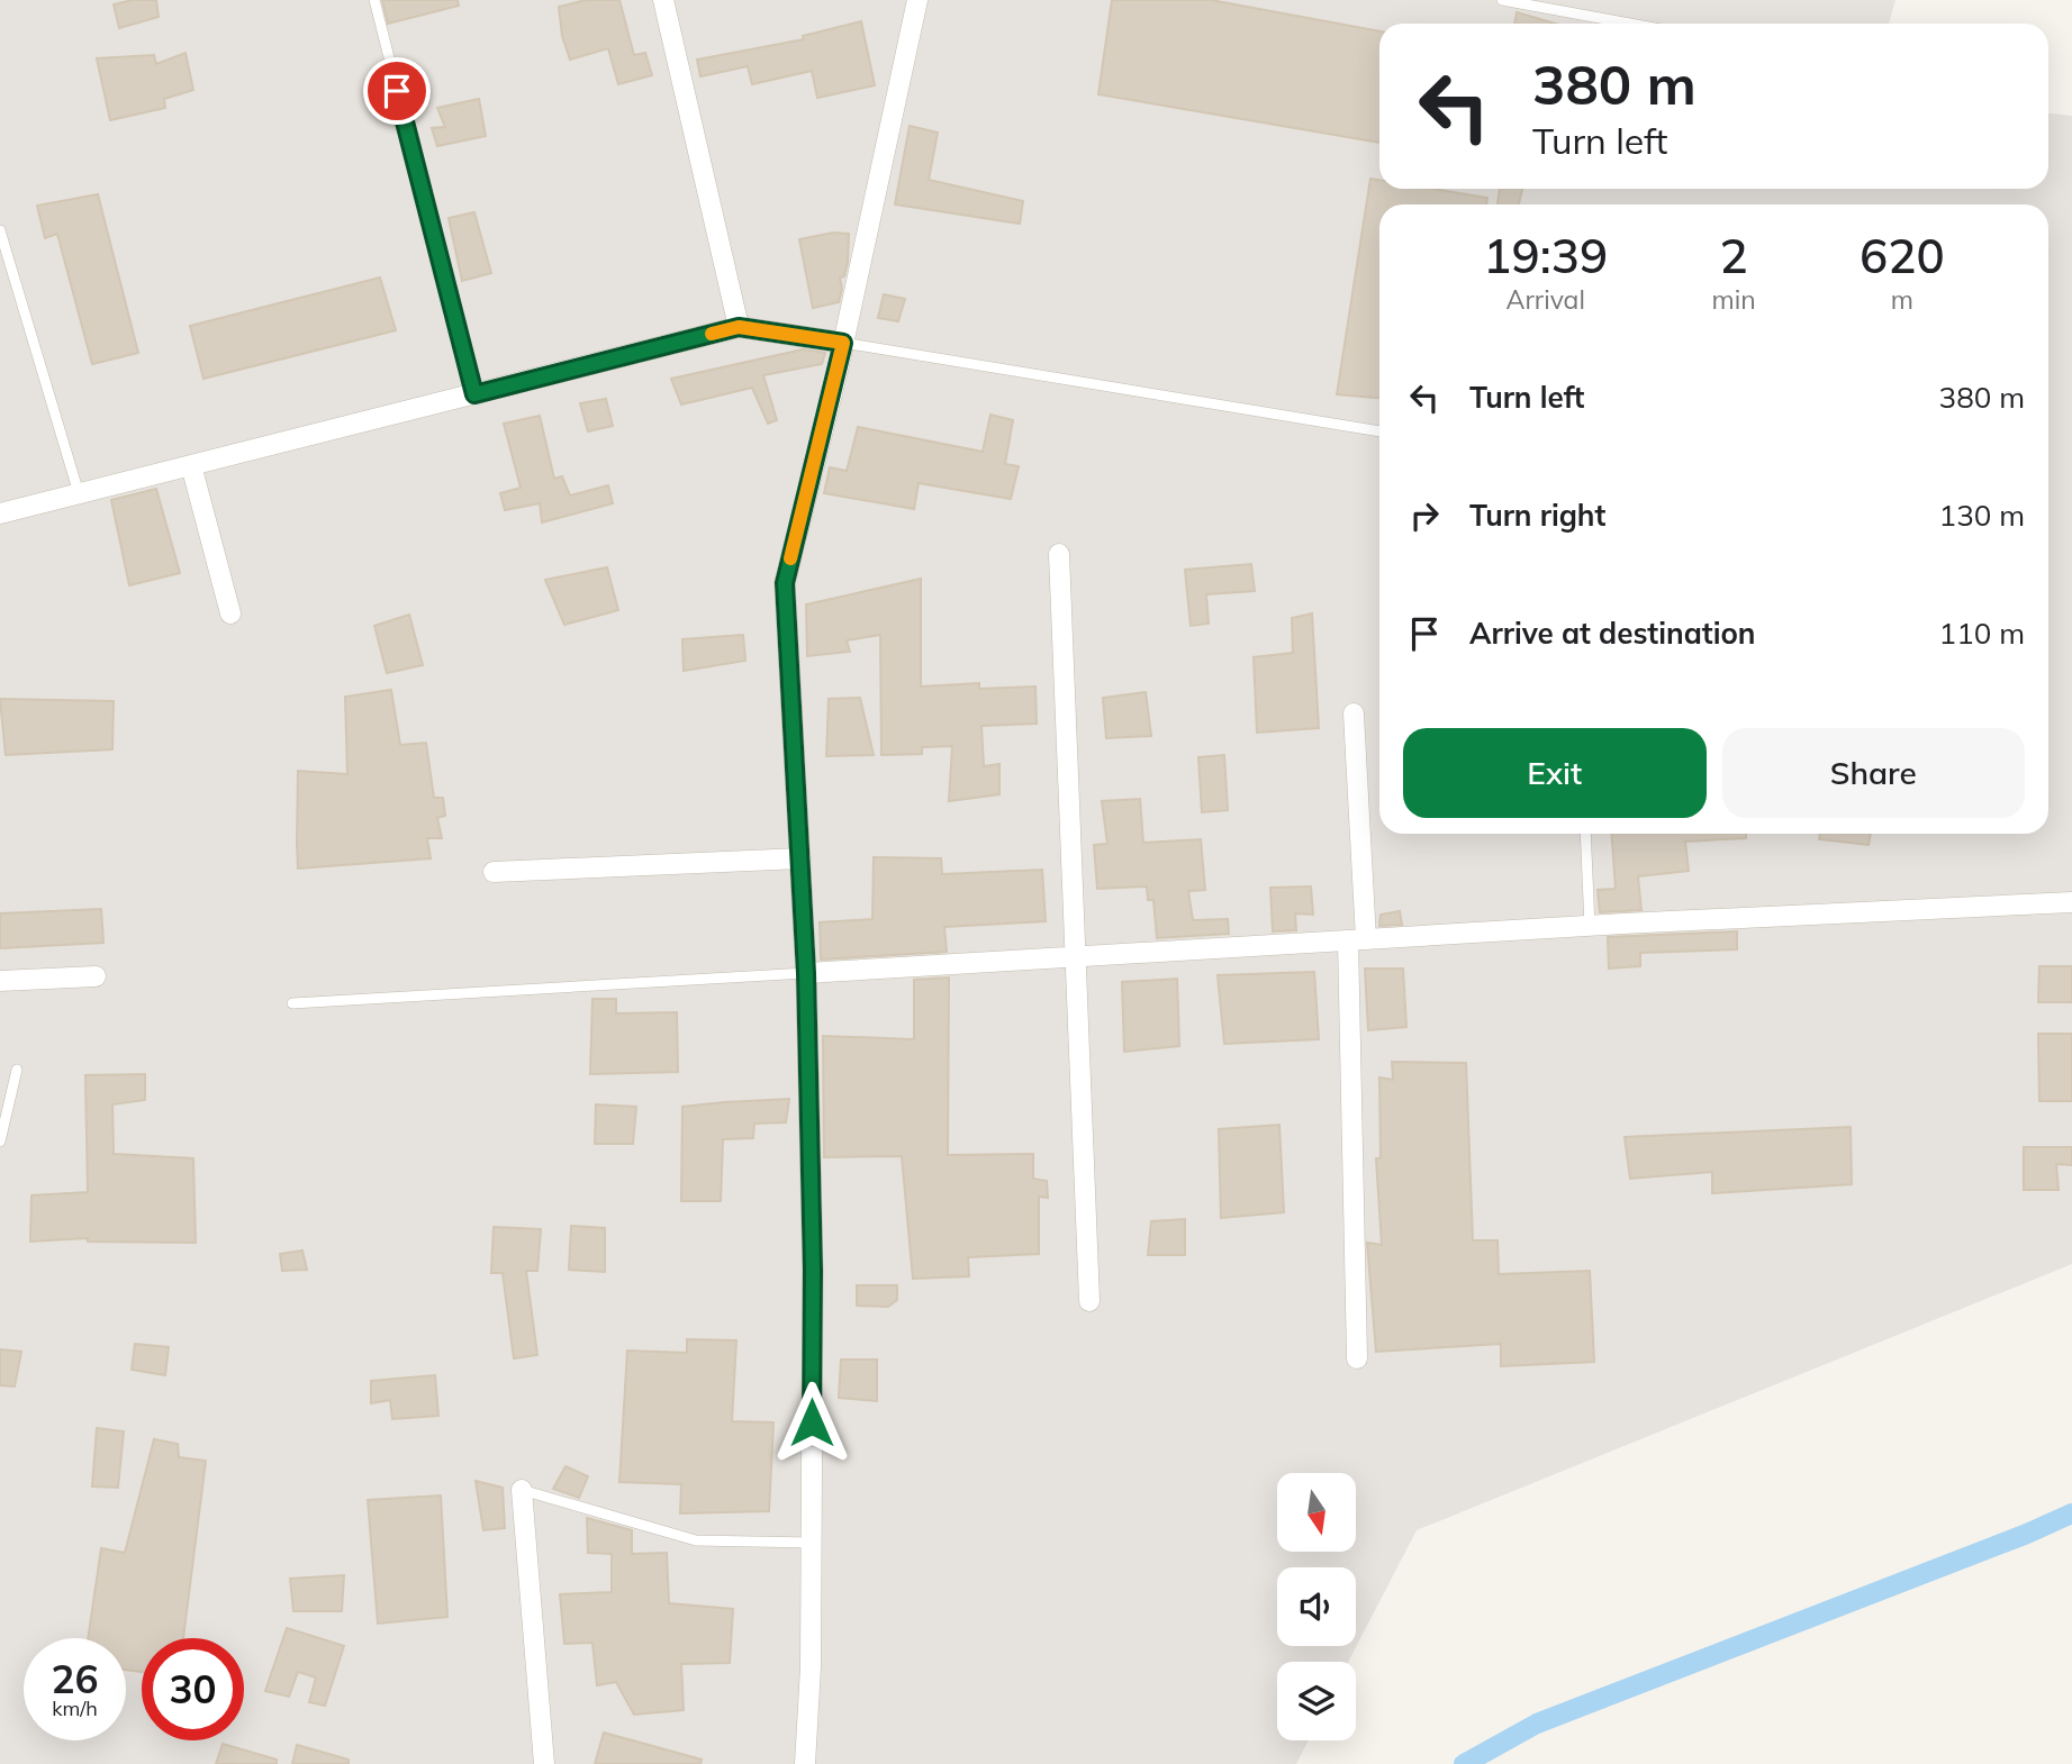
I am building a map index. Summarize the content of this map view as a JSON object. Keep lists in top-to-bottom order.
{
  "north": "bottom",
  "page": {
    "turn": ["380 m", "Turn left"],
    "eta": [
      "19:39",
      "Arrival",
      "2",
      "min",
      "620",
      "m"
    ],
    "list": [
      {
        "name": "Turn left",
        "value": "380 m"
      },
      {
        "name": "Turn right",
        "value": "130 m"
      },
      {
        "name": "Arrive at destination",
        "value": "110 m"
      }
    ],
    "buttons": ["Exit", "Share"],
    "speed": "26 km/h",
    "limit": "30"
  }
}
